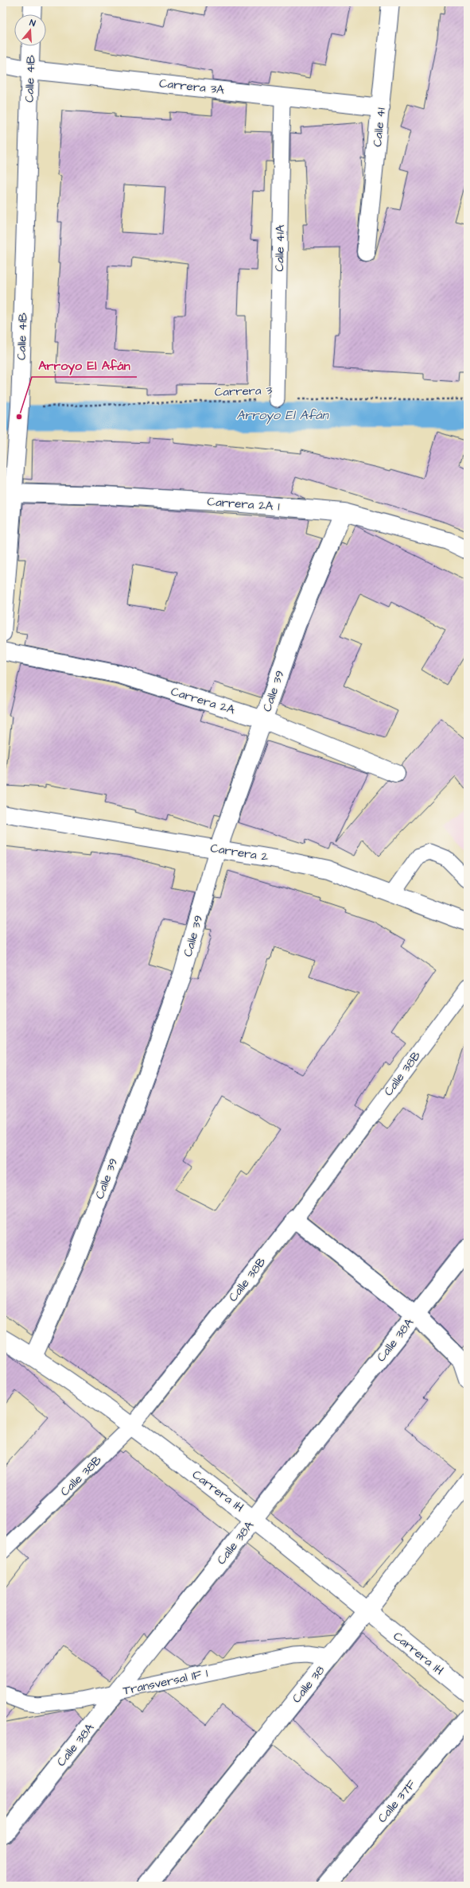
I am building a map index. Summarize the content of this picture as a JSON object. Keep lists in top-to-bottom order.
{
  "streets": {
    "street": [
      "Calle 41B",
      "Carrera 3A",
      "Calle 41",
      "Carrera 2A 1",
      "Calle 39",
      "Carrera 2A",
      "Carrera 2",
      "Calle 38A",
      "Carrera 1H",
      "Calle 38",
      "Calle 37F"
    ],
    "lane": ["Calle 41A", "Calle 38B", "Transversal 1F 1"],
    "path": ["Carrera 3"]
  },
  "crossings": [
    ["Calle 41B", "Carrera 3A"],
    ["Calle 41B", "Carrera 3"],
    ["Calle 41B", "Carrera 2A 1"],
    ["Carrera 3A", "Calle 41"],
    ["Carrera 3A", "Calle 41A"],
    ["Calle 41A", "Carrera 3"],
    ["Carrera 2A 1", "Calle 39"],
    ["Calle 39", "Carrera 2A"],
    ["Calle 39", "Carrera 2"],
    ["Calle 39", "Carrera 1H"],
    ["Calle 38B", "Carrera 1H"],
    ["Calle 38A", "Carrera 1H"],
    ["Calle 38A", "Transversal 1F 1"],
    ["Carrera 1H", "Calle 38"],
    ["Transversal 1F 1", "Calle 38"]
  ],
  "water": ["Arroyo El Afán"],
  "places": ["Arroyo El Afán"],
  "north": "top"
}
